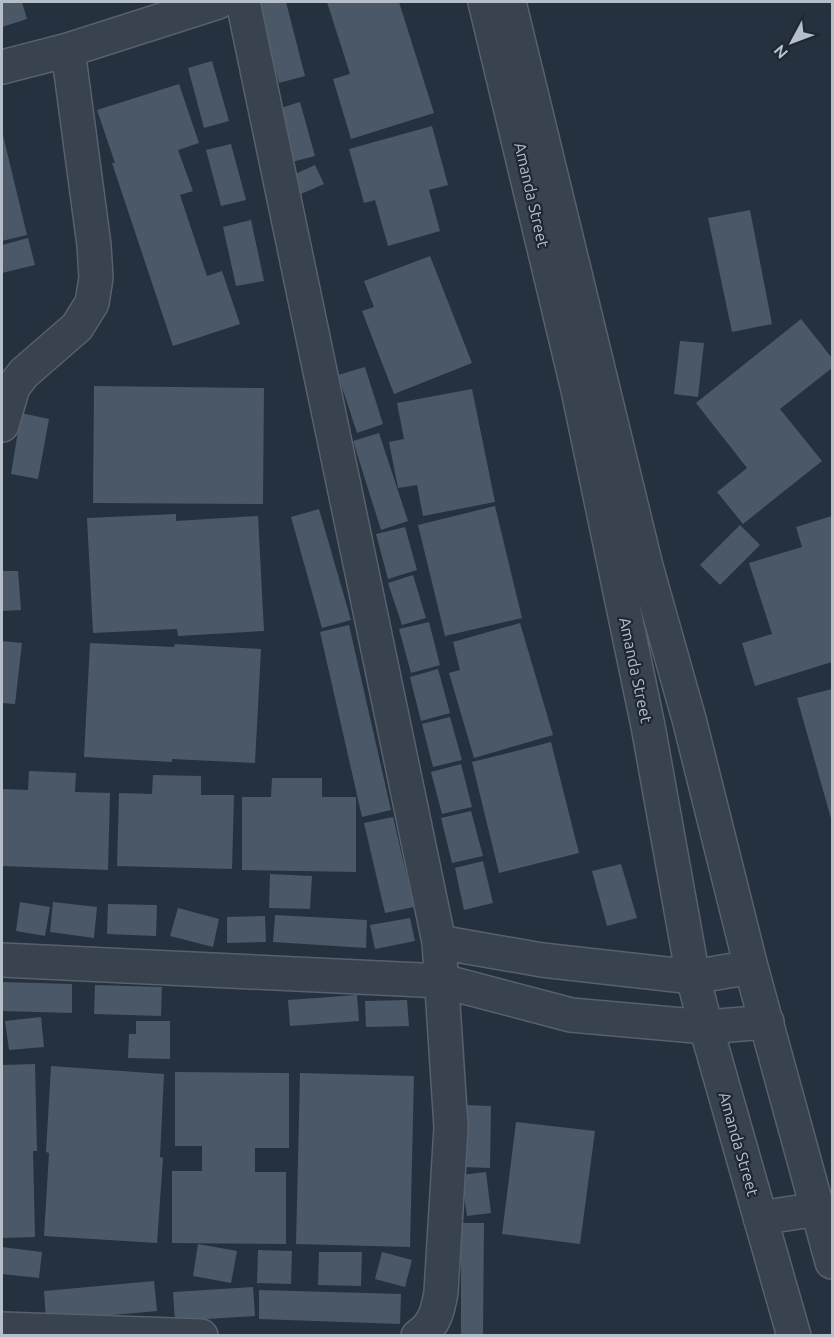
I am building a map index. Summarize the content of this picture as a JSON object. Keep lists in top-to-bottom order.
{
  "streets": {
    "street": ["Amanda Street"]
  },
  "north": "bottom left"
}
